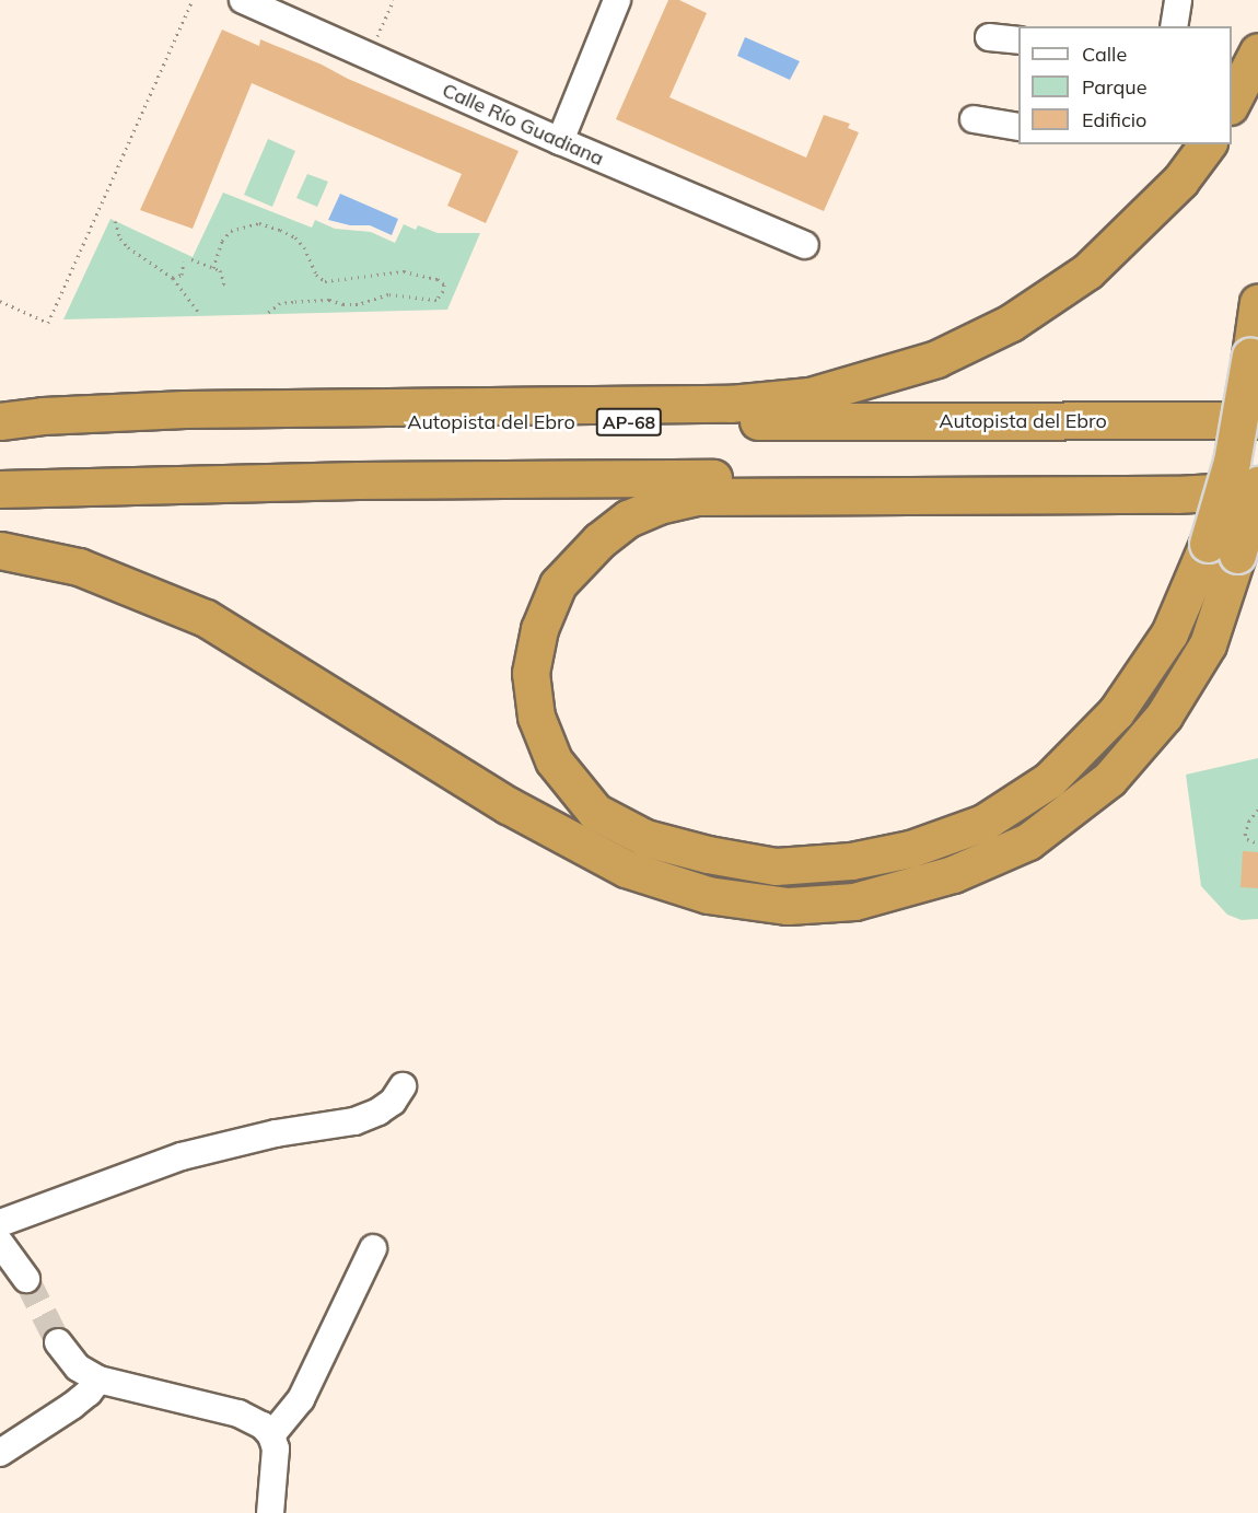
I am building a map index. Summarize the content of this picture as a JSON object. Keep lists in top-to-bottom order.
{
  "streets": {
    "highway": ["Autopista del Ebro", "AP-68"],
    "street": ["Calle Río Guadiana"]
  },
  "legend": ["Calle", "Parque", "Edificio"]
}
